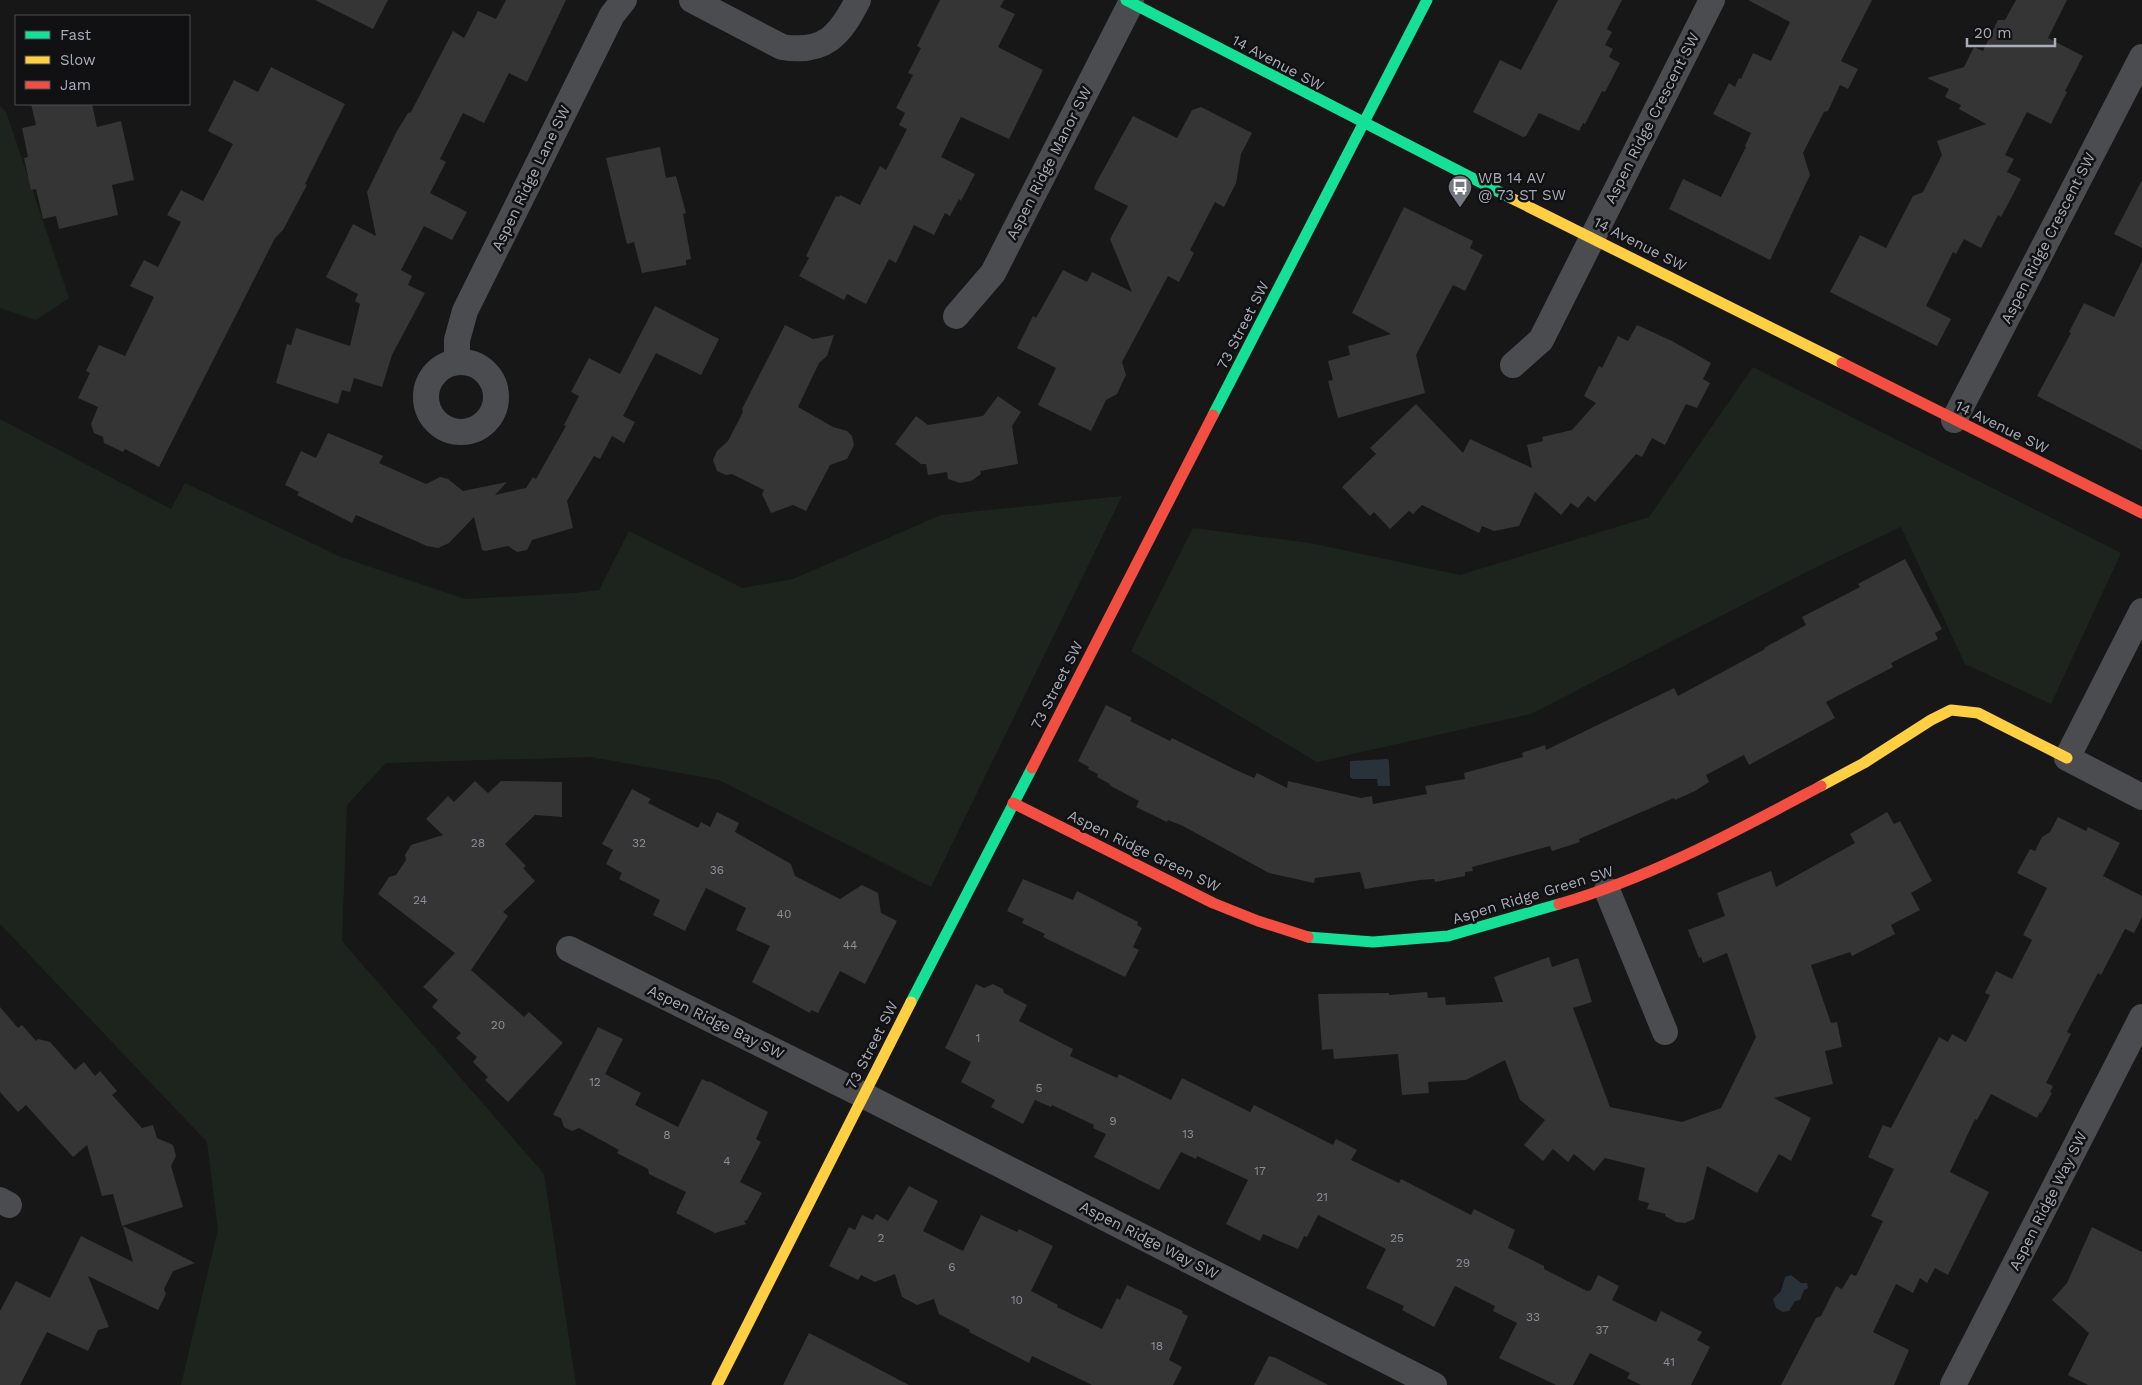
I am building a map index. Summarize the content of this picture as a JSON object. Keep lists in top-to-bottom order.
{
  "streets": {
    "street": [
      "14 Avenue SW",
      "Aspen Ridge Crescent SW",
      "Aspen Ridge Manor SW",
      "Aspen Ridge Lane SW",
      "73 Street SW",
      "Aspen Ridge Green SW",
      "Aspen Ridge Bay SW",
      "Aspen Ridge Way SW"
    ]
  },
  "crossings": [
    ["14 Avenue SW", "Aspen Ridge Crescent SW"],
    ["14 Avenue SW", "Aspen Ridge Manor SW"],
    ["14 Avenue SW", "73 Street SW"],
    ["73 Street SW", "Aspen Ridge Green SW"],
    ["73 Street SW", "Aspen Ridge Bay SW"],
    ["73 Street SW", "Aspen Ridge Way SW"],
    ["Aspen Ridge Bay SW", "Aspen Ridge Way SW"]
  ],
  "places": {
    "bus stop": ["WB 14 AV @ 73 ST SW"]
  },
  "house_numbers": [
    "28",
    "32",
    "36",
    "24",
    "40",
    "44",
    "20",
    "1",
    "12",
    "5",
    "9",
    "13",
    "8",
    "4",
    "17",
    "21",
    "2",
    "25",
    "29",
    "6",
    "10",
    "33",
    "37",
    "18",
    "41"
  ],
  "legend": ["Fast", "Slow", "Jam"],
  "scale_bar": "20 m"
}
